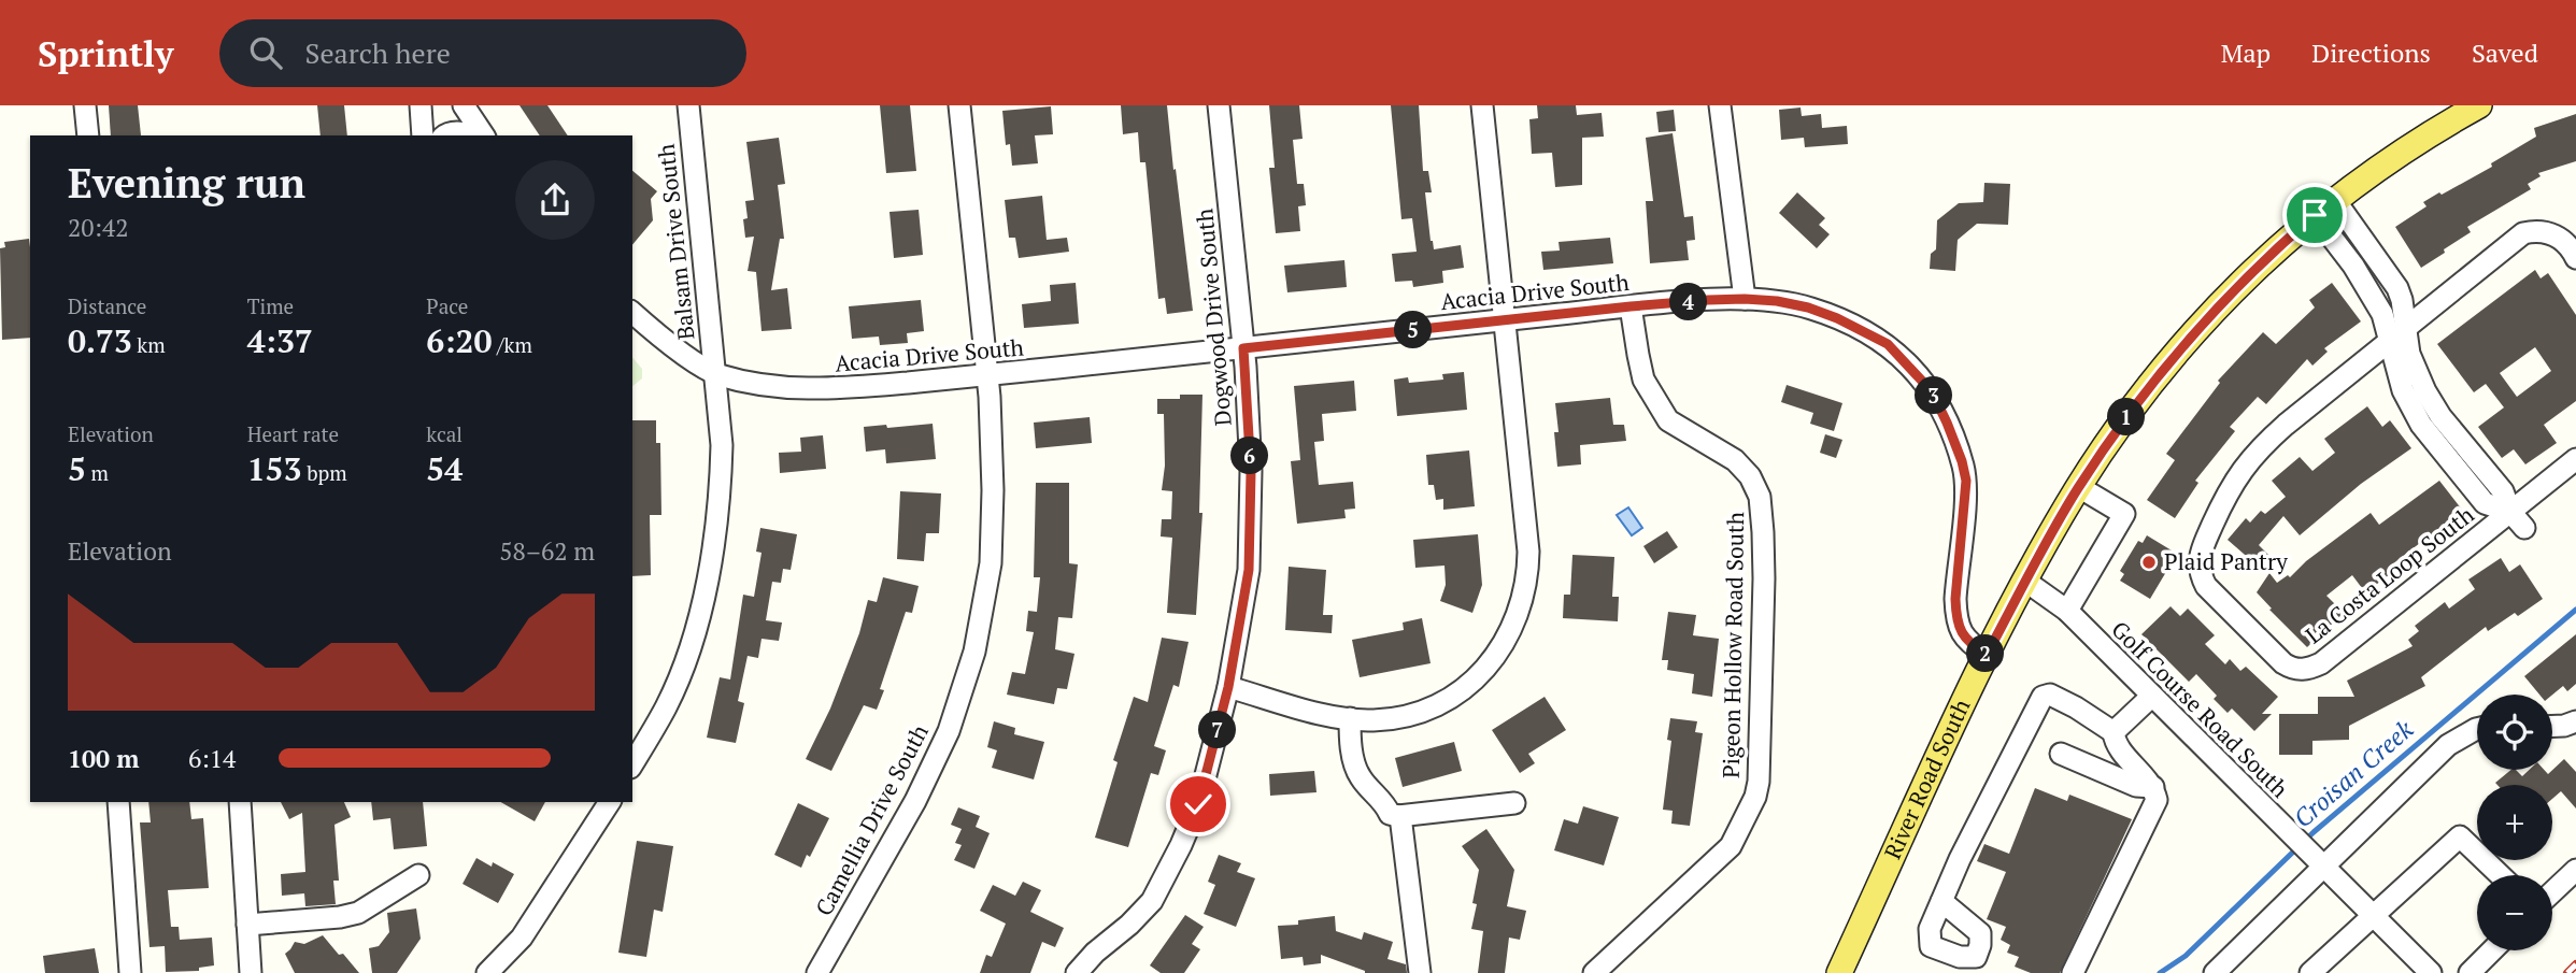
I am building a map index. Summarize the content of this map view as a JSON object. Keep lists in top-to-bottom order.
{
  "streets": {
    "main road": ["River Road South"],
    "street": [
      "Balsam Drive South",
      "Acacia Drive South",
      "Dogwood Drive South",
      "La Costa Loop South",
      "Pigeon Hollow Road South",
      "Golf Course Road South",
      "Camellia Drive South"
    ]
  },
  "crossings": [
    ["Balsam Drive South", "Acacia Drive South"],
    ["Acacia Drive South", "Dogwood Drive South"],
    ["Acacia Drive South", "Pigeon Hollow Road South"],
    ["Acacia Drive South", "River Road South"],
    ["Acacia Drive South", "Camellia Drive South"],
    ["Golf Course Road South", "River Road South"]
  ],
  "water": ["Croisan Creek"],
  "places": ["Plaid Pantry"],
  "page": {
    "header": "Sprintly",
    "search": "Search here",
    "nav": ["Map", "Directions", "Saved"],
    "heading": ["Evening run", "20:42"],
    "stats": [
      ["Distance", "0.73 km"],
      ["Time", "4:37"],
      ["Pace", "6:20 /km"],
      ["Elevation", "5 m"],
      ["Heart rate", "153 bpm"],
      ["kcal", "54"]
    ],
    "pins": [
      "4",
      "5",
      "3",
      "1",
      "6",
      "2",
      "7"
    ],
    "chart": ["Elevation", "58–62 m"],
    "map_buttons": ["+", "−"],
    "list": [
      {
        "name": "100 m",
        "note": "6:14"
      }
    ]
  }
}
